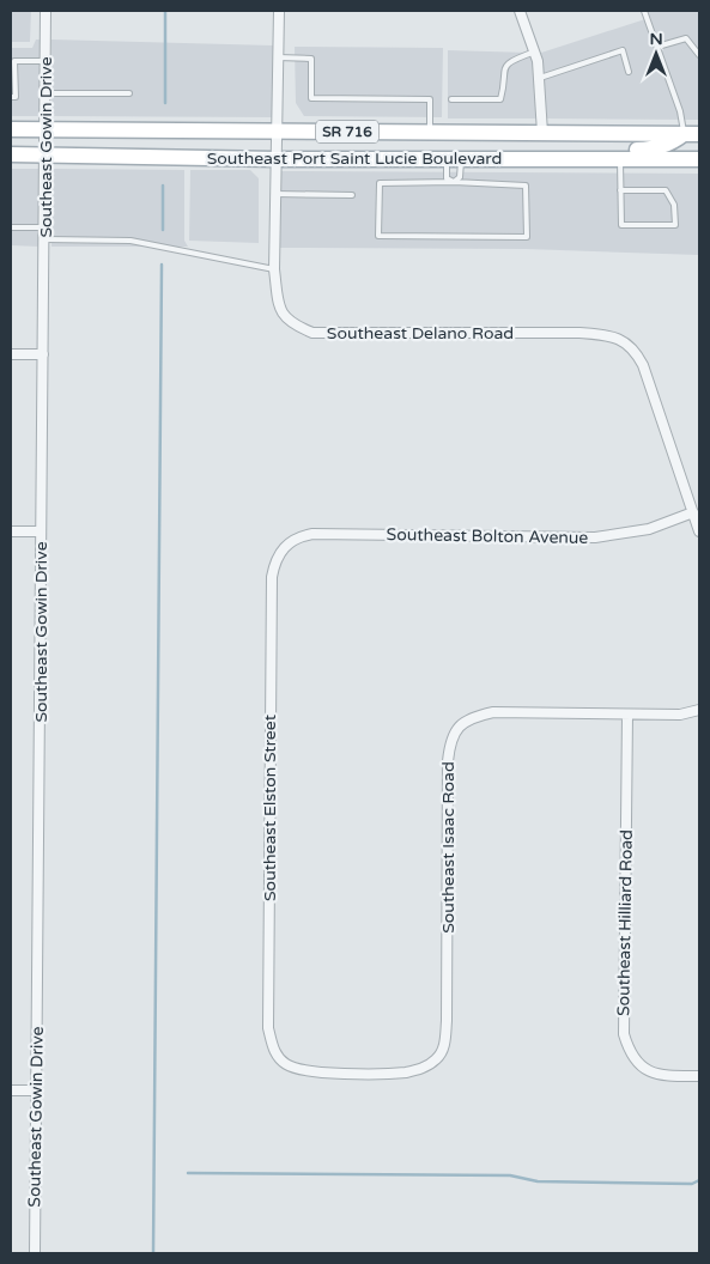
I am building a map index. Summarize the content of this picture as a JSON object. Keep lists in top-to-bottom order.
{
  "streets": {
    "main road": ["SR 716", "Southeast Port Saint Lucie Boulevard"],
    "street": [
      "Southeast Gowin Drive",
      "Southeast Delano Road",
      "Southeast Bolton Avenue",
      "Southeast Elston Street",
      "Southeast Isaac Road",
      "Southeast Hilliard Road"
    ]
  },
  "crossings": [
    ["Southeast Gowin Drive", "Southeast Port Saint Lucie Boulevard"],
    ["Southeast Port Saint Lucie Boulevard", "Southeast Delano Road"],
    ["Southeast Delano Road", "Southeast Bolton Avenue"],
    ["Southeast Bolton Avenue", "Southeast Elston Street"],
    ["Southeast Elston Street", "Southeast Isaac Road"],
    ["Southeast Isaac Road", "Southeast Hilliard Road"]
  ],
  "north": "top"
}
